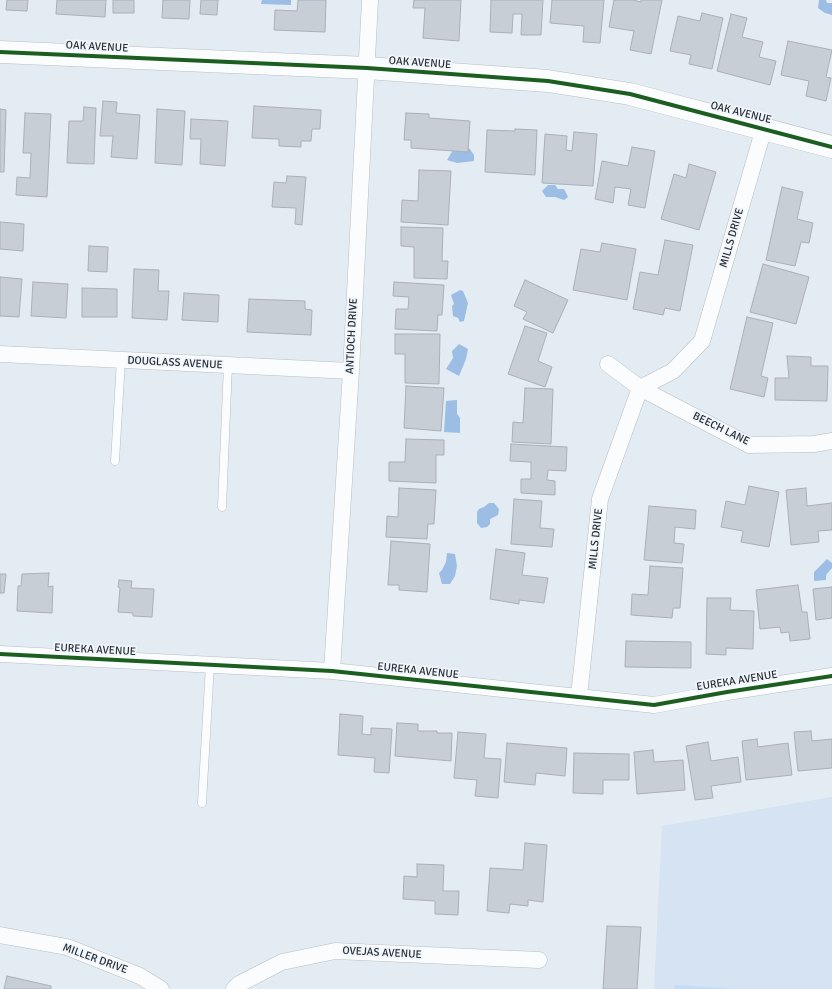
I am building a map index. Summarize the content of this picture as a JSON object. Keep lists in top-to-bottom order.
{
  "streets": {
    "street": [
      "OAK AVENUE",
      "MILLS DRIVE",
      "ANTIOCH DRIVE",
      "DOUGLASS AVENUE",
      "BEECH LANE",
      "EUREKA AVENUE",
      "OVEJAS AVENUE",
      "MILLER DRIVE"
    ]
  },
  "crossings": [
    ["OAK AVENUE", "MILLS DRIVE"],
    ["OAK AVENUE", "ANTIOCH DRIVE"],
    ["MILLS DRIVE", "BEECH LANE"],
    ["MILLS DRIVE", "EUREKA AVENUE"],
    ["ANTIOCH DRIVE", "DOUGLASS AVENUE"],
    ["ANTIOCH DRIVE", "EUREKA AVENUE"]
  ]
}
